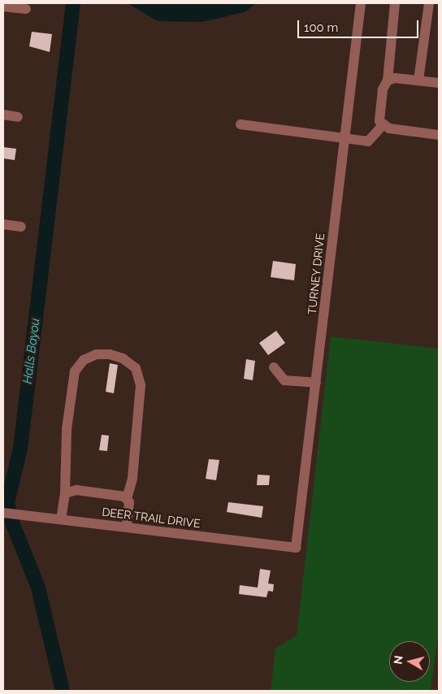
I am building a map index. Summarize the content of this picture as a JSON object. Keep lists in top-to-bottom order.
{
  "streets": {
    "street": ["TURNEY DRIVE", "DEER TRAIL DRIVE"]
  },
  "crossings": [
    ["TURNEY DRIVE", "DEER TRAIL DRIVE"]
  ],
  "water": ["Halls Bayou"],
  "scale_bar": "100 m",
  "north": "left"
}
